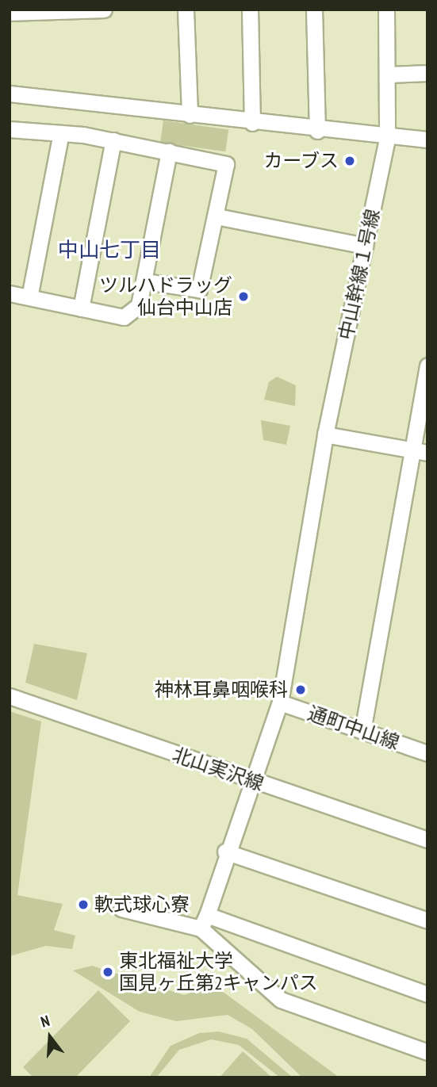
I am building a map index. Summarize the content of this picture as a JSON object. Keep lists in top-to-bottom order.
{
  "streets": {
    "street": ["中山幹線１号線", "通町中山線", "北山実沢線"]
  },
  "crossings": [
    ["中山幹線１号線", "通町中山線"],
    ["中山幹線１号線", "北山実沢線"]
  ],
  "districts": ["中山七丁目"],
  "places": [
    "カーブス",
    "ツルハドラッグ 仙台中山店",
    "神林耳鼻咽喉科",
    "軟式球心寮",
    "東北福祉大学 国見ヶ丘第2キャンパス"
  ],
  "north": "top"
}
